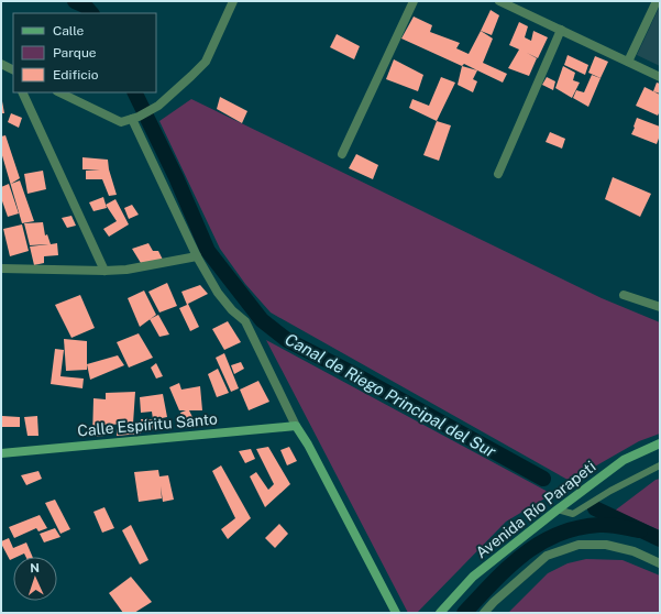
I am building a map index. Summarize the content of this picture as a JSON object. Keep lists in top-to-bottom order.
{
  "streets": {
    "main road": ["Calle Espíritu Santo", "Avenida Río Parapeti"]
  },
  "water": ["Canal de Riego Principal del Sur"],
  "legend": ["Calle", "Parque", "Edificio"],
  "north": "top"
}
